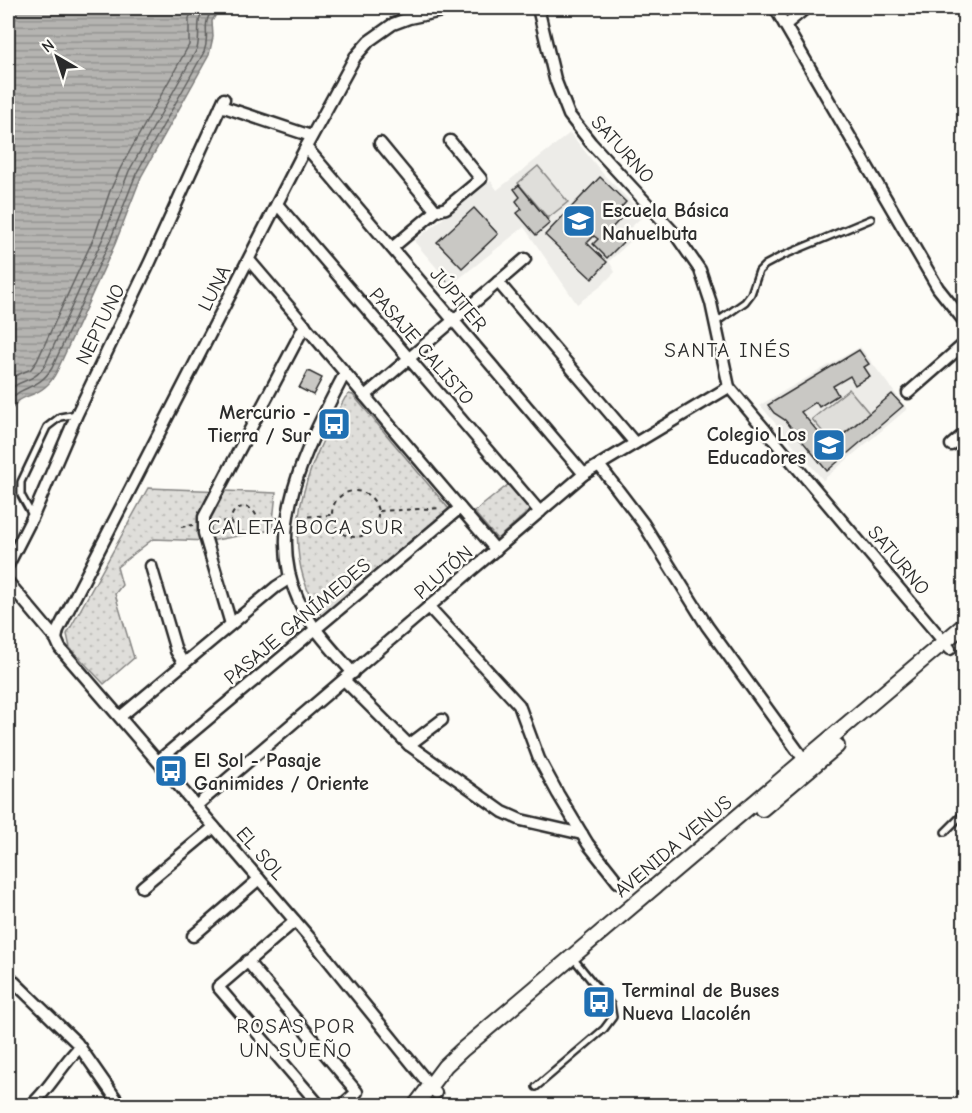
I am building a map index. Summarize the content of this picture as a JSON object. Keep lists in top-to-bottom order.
{
  "streets": {
    "street": [
      "SATURNO",
      "LUNA",
      "JÚPITER",
      "NEPTUNO",
      "PASAJE CALISTO",
      "PLUTÓN",
      "PASAJE GANÍMEDES",
      "AVENIDA VENUS",
      "EL SOL"
    ]
  },
  "crossings": [
    ["SATURNO", "PLUTÓN"],
    ["SATURNO", "AVENIDA VENUS"],
    ["LUNA", "JÚPITER"],
    ["LUNA", "NEPTUNO"],
    ["LUNA", "PASAJE CALISTO"],
    ["LUNA", "EL SOL"],
    ["JÚPITER", "PLUTÓN"],
    ["PASAJE CALISTO", "PLUTÓN"],
    ["PLUTÓN", "EL SOL"],
    ["PASAJE GANÍMEDES", "EL SOL"],
    ["AVENIDA VENUS", "EL SOL"]
  ],
  "districts": ["SANTA INÉS", "CALETA BOCA SUR", "ROSAS POR UN SUEÑO"],
  "places": {
    "school or university": ["Escuela Básica Nahuelbuta", "Colegio Los Educadores"],
    "bus stop": ["Mercurio - Tierra / Sur", "El Sol - Pasaje Ganimides / Oriente", "Terminal de Buses Nueva Llacolén"]
  },
  "north": "top left"
}
